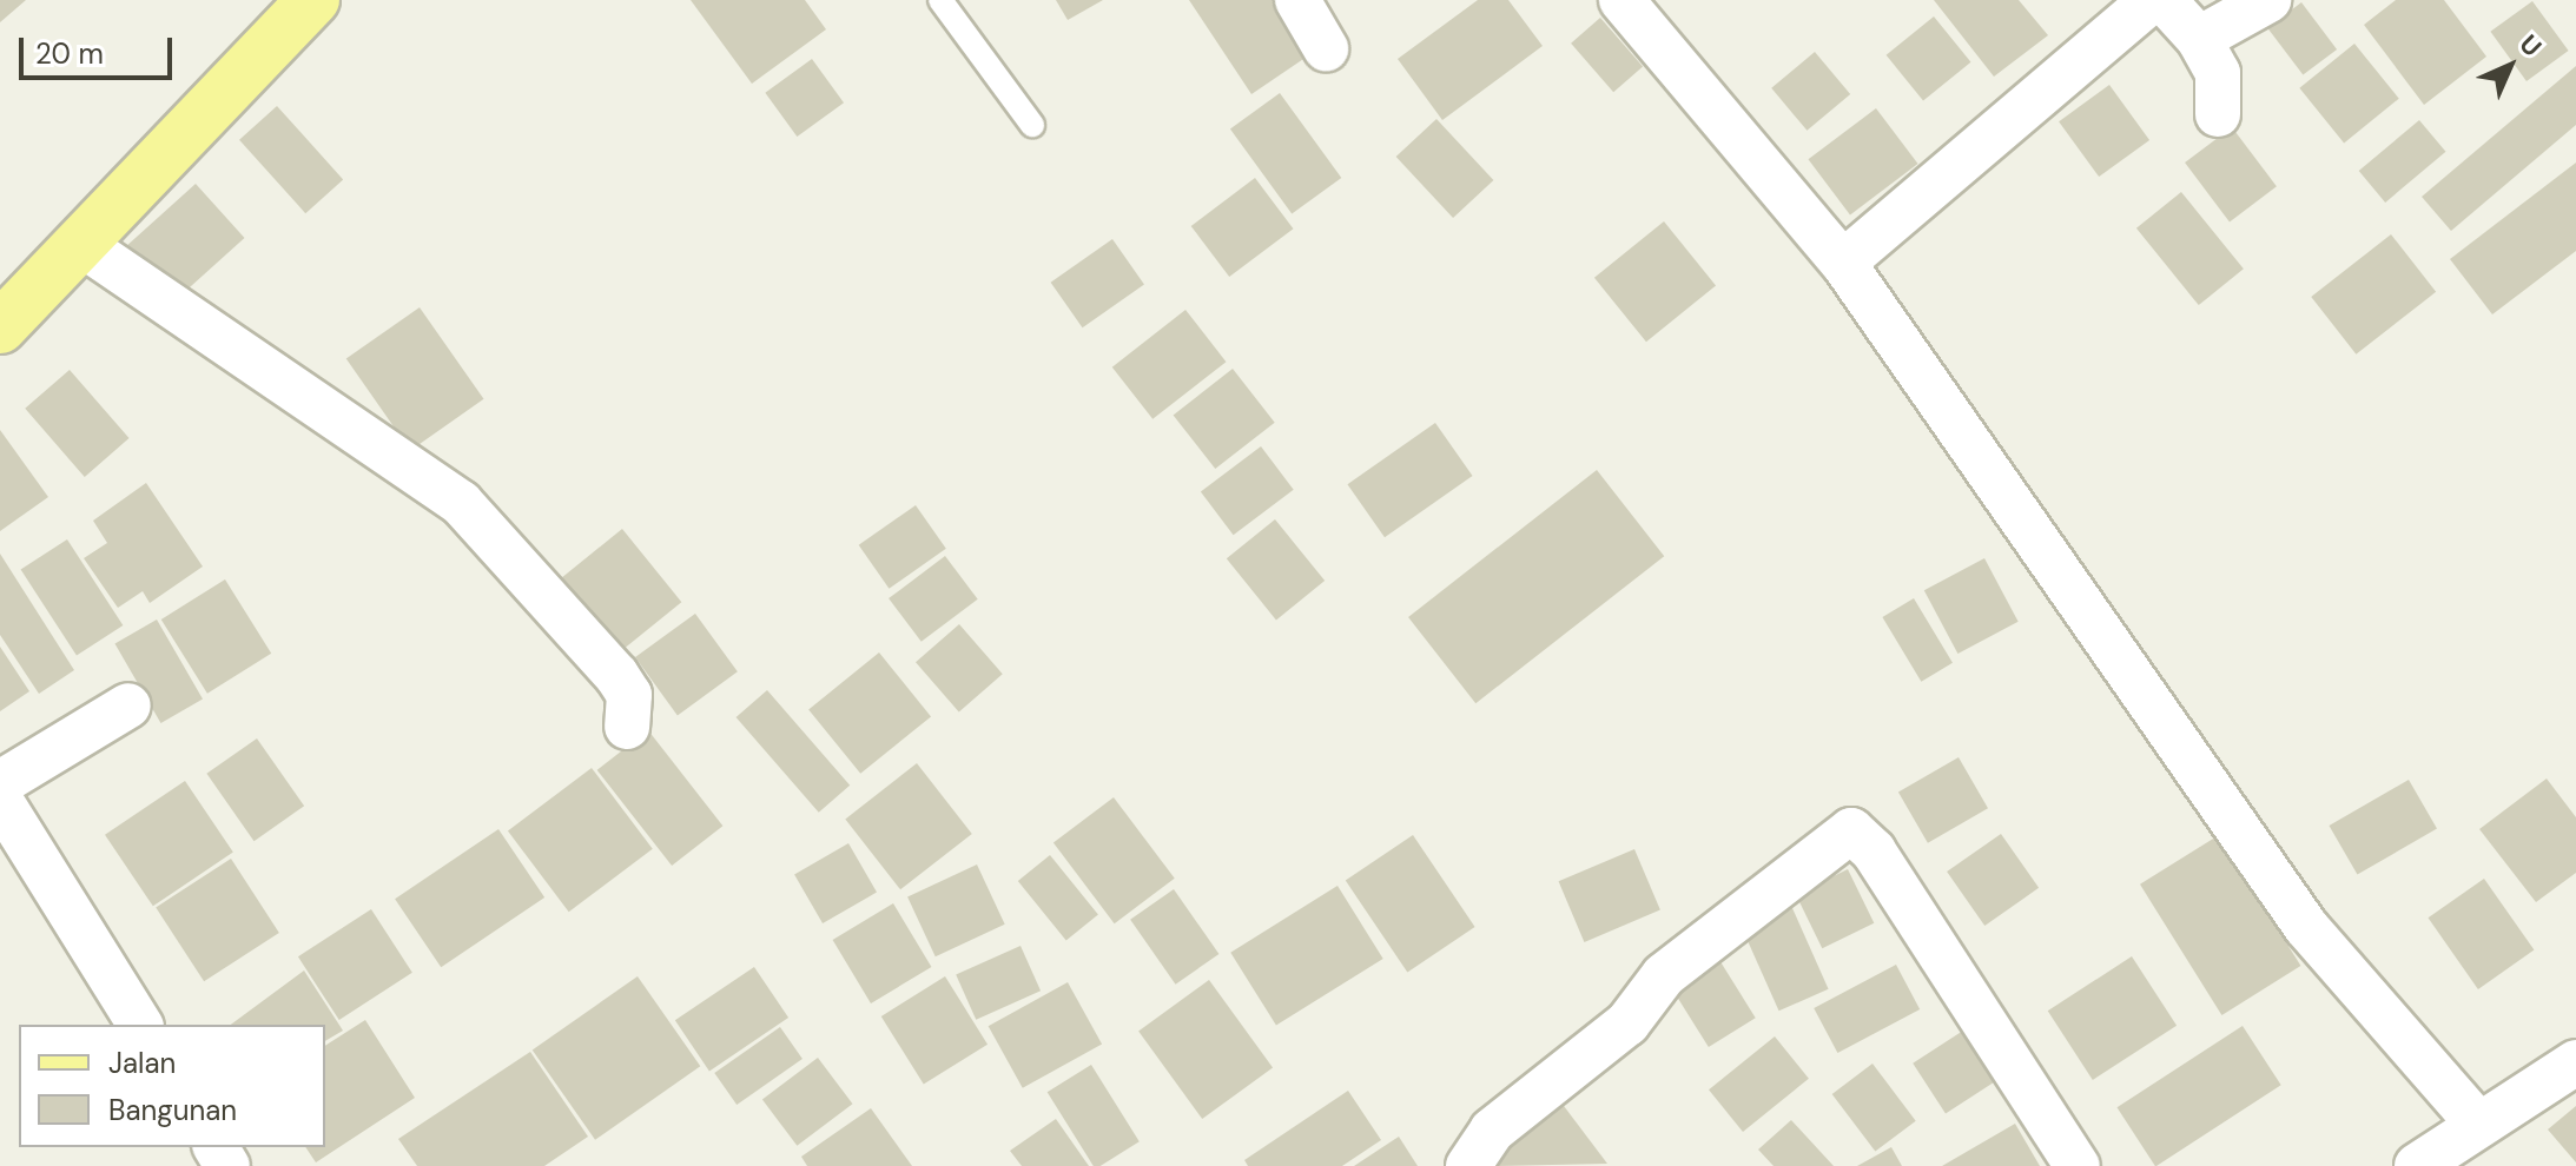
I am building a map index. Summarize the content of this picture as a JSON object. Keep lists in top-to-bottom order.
{
  "legend": ["Jalan", "Bangunan"],
  "scale_bar": "20 m",
  "north": "top right"
}
